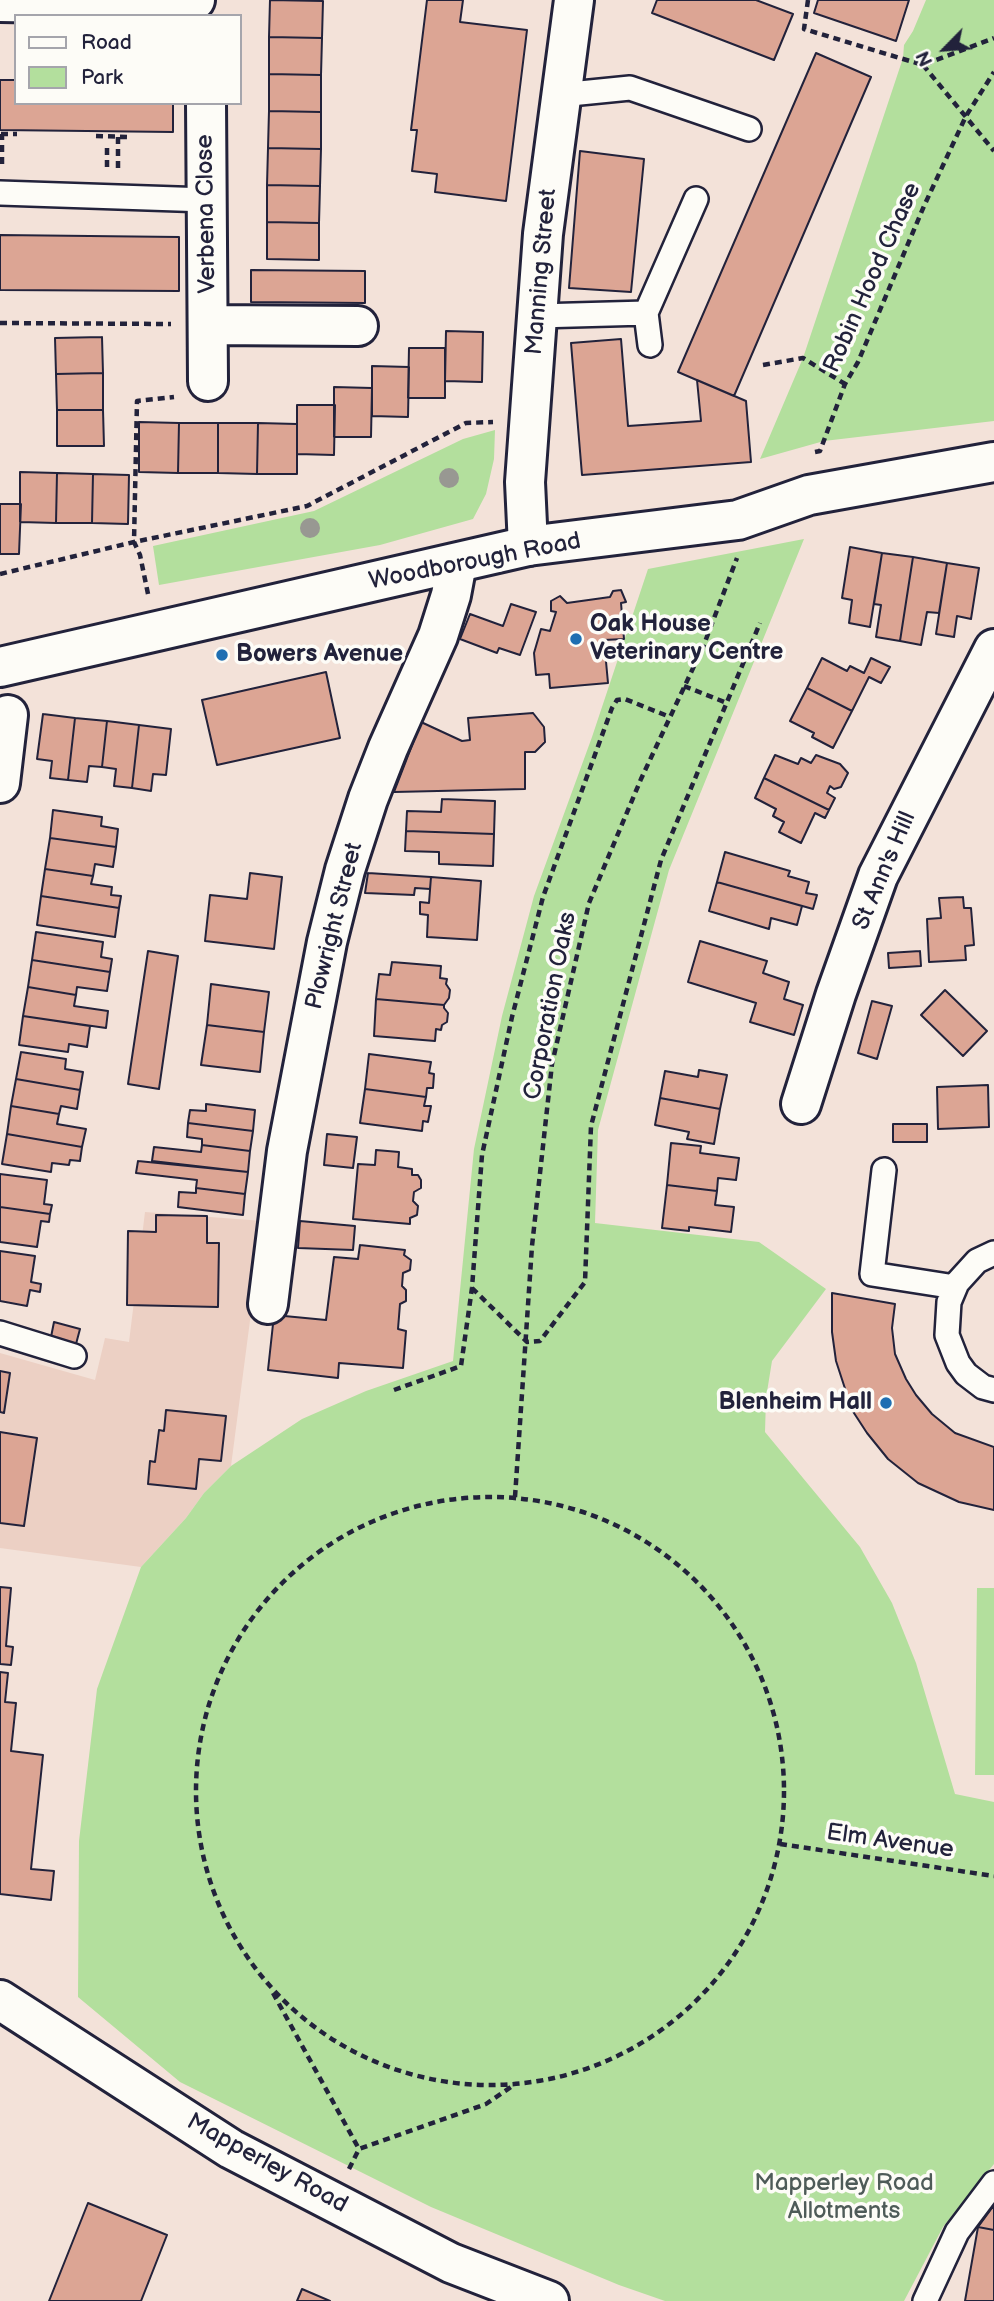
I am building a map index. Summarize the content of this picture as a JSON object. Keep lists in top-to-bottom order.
{
  "streets": {
    "street": [
      "Verbena Close",
      "Manning Street",
      "Woodborough Road",
      "St Ann's Hill",
      "Plowright Street",
      "Mapperley Road"
    ],
    "path": ["Robin Hood Chase", "Corporation Oaks", "Elm Avenue"]
  },
  "crossings": [
    ["Manning Street", "Woodborough Road"],
    ["Robin Hood Chase", "Woodborough Road"],
    ["Woodborough Road", "Plowright Street"]
  ],
  "parks": ["Mapperley Road Allotments"],
  "places": ["Oak House Veterinary Centre", "Bowers Avenue", "Blenheim Hall"],
  "legend": ["Road", "Park"],
  "north": "bottom left"
}
